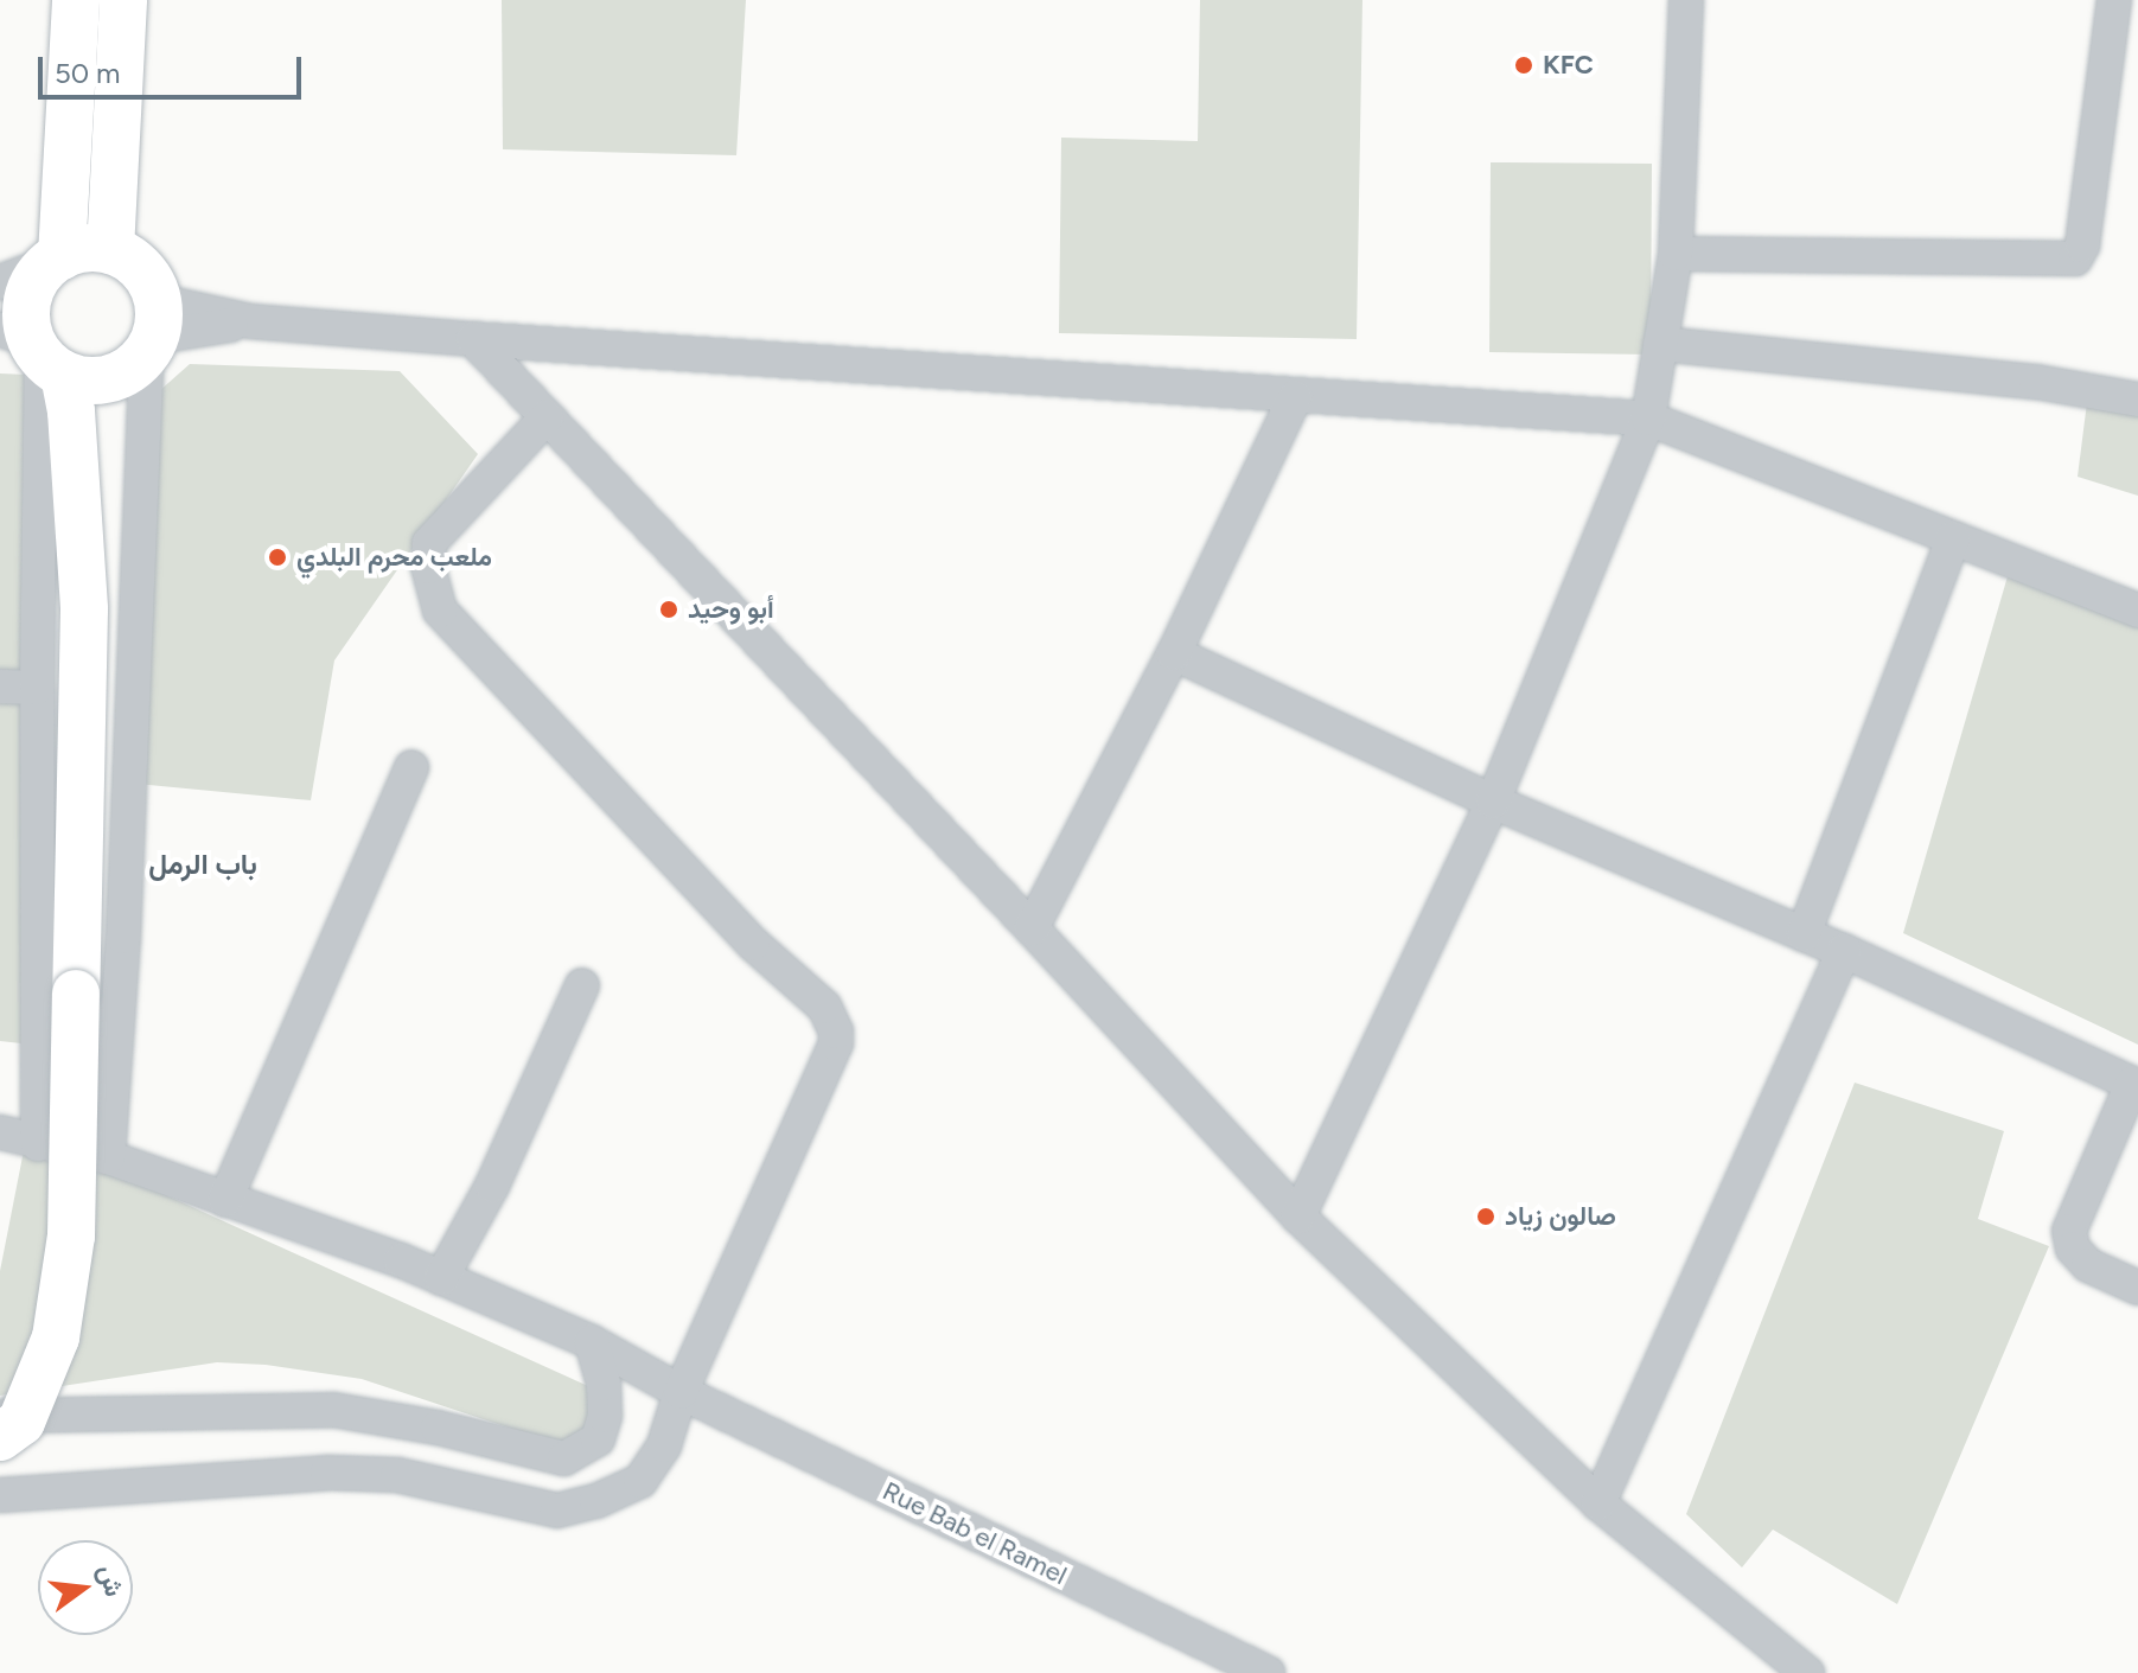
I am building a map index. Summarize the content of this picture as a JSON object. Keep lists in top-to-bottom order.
{
  "streets": {
    "street": ["Rue Bab el Ramel"]
  },
  "districts": ["باب الرمل"],
  "places": [
    "KFC",
    "ملعب محرم البلدي",
    "أبو وحيد",
    "صالون زياد"
  ],
  "scale_bar": "50 m",
  "north": "right"
}
